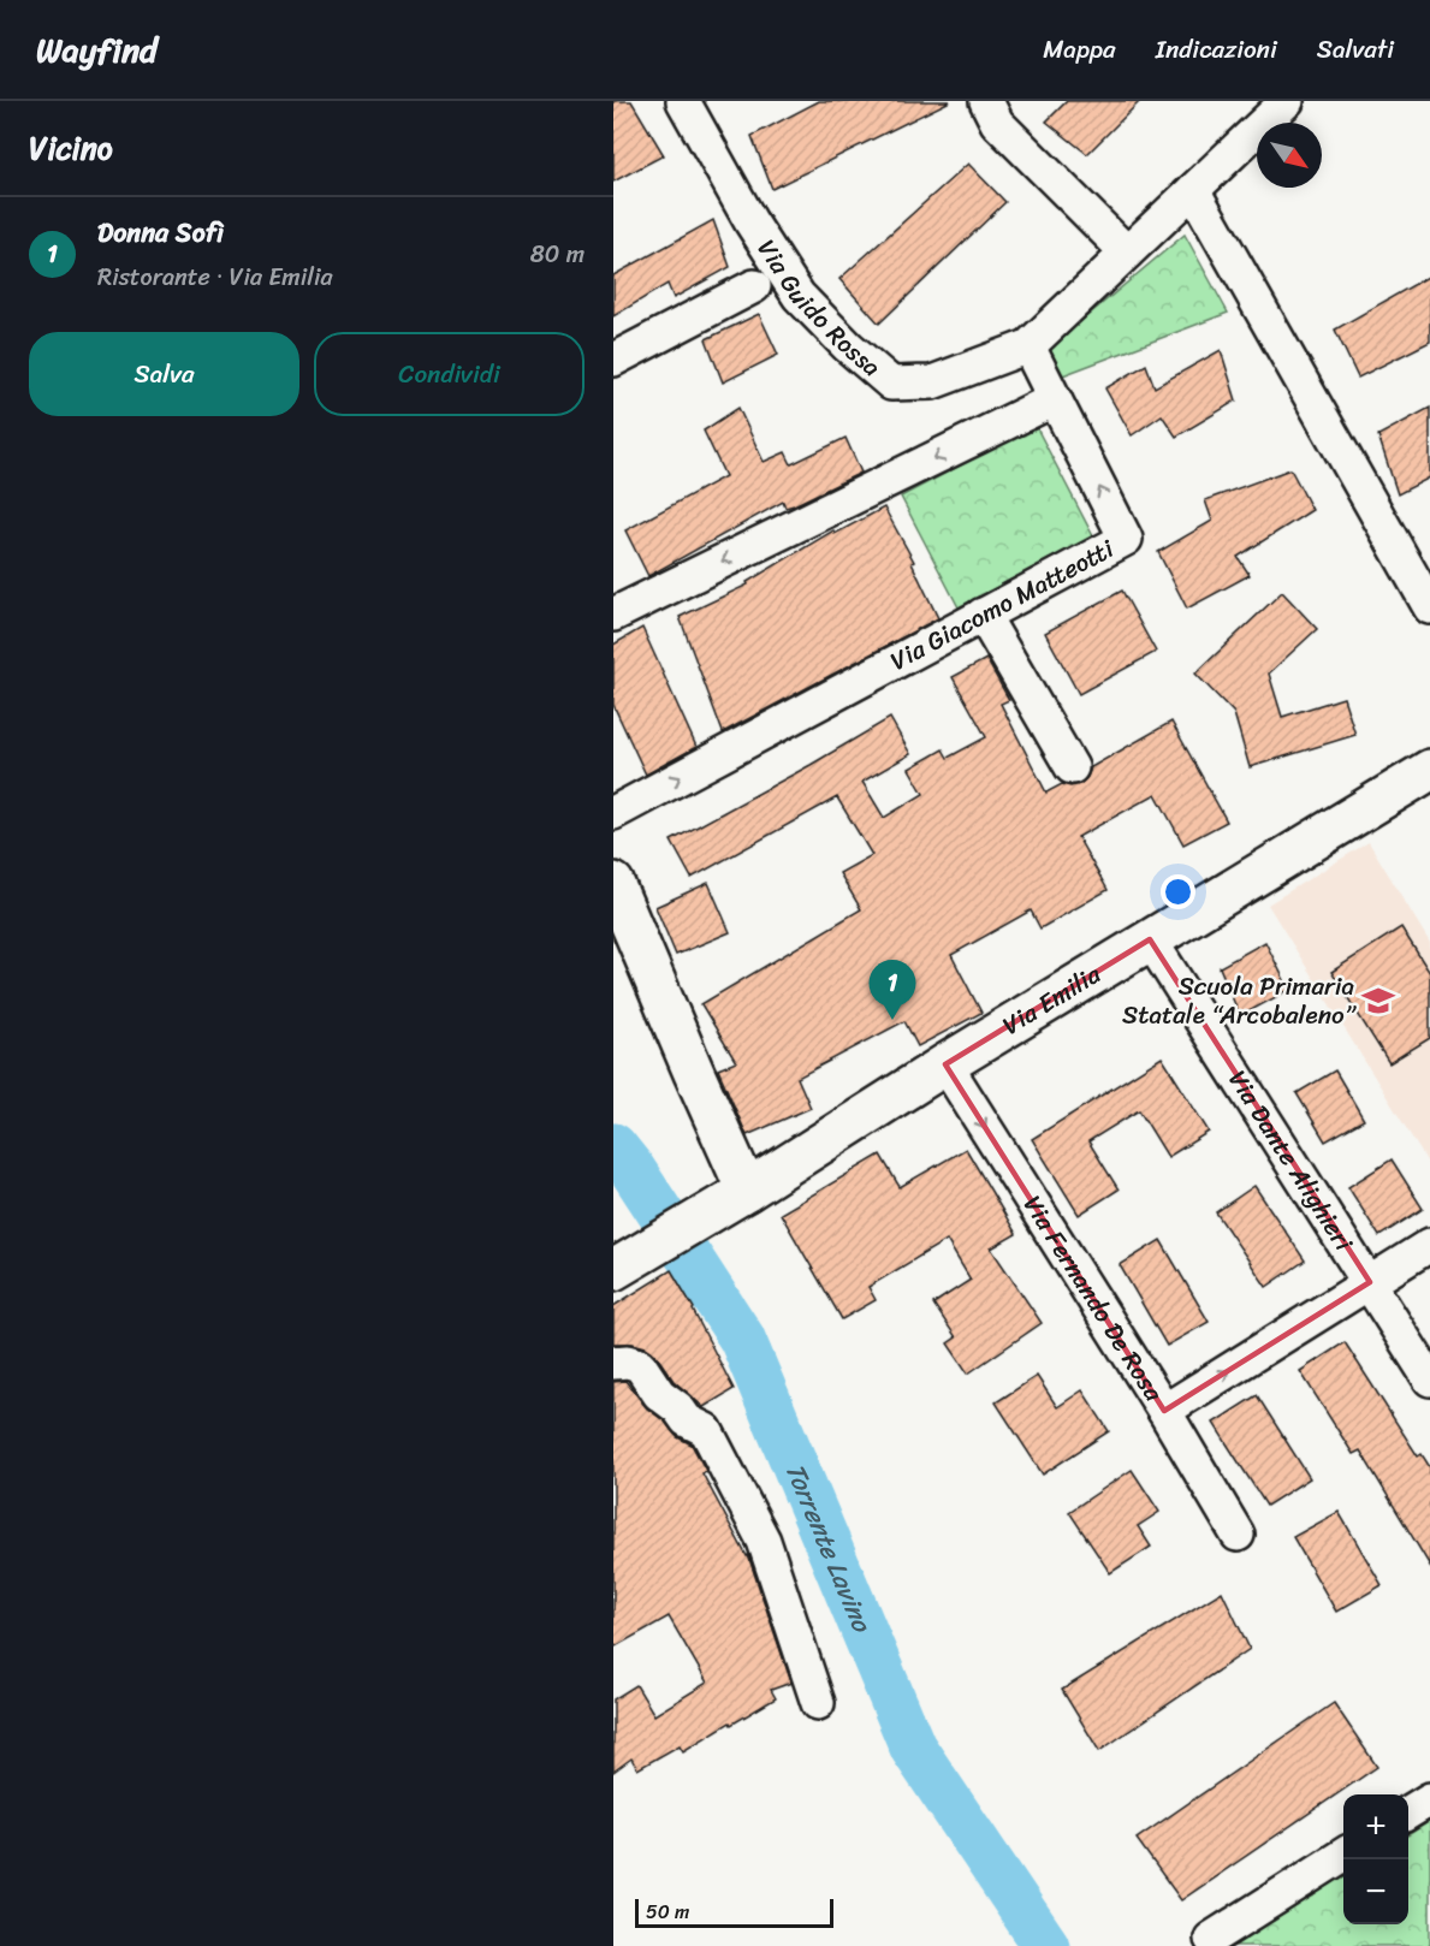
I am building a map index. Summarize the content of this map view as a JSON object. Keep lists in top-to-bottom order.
{
  "streets": {
    "main road": ["Via Emilia"],
    "street": [
      "Via Guido Rossa",
      "Via Giacomo Matteotti",
      "Via Dante Alighieri",
      "Via Fernando De Rosa"
    ]
  },
  "crossings": [
    ["Via Emilia", "Via Dante Alighieri"],
    ["Via Emilia", "Via Fernando De Rosa"]
  ],
  "one_way": ["Via Fernando De Rosa"],
  "water": ["Torrente Lavino"],
  "places": {
    "school or university": ["Scuola Primaria Statale “Arcobaleno”"]
  },
  "scale_bar": "50 m",
  "north": "bottom right",
  "page": {
    "header": "Wayfind",
    "nav": ["Mappa", "Indicazioni", "Salvati"],
    "heading": "Vicino",
    "list": [
      {
        "mark": "1",
        "name": "Donna Sofì",
        "note": "Ristorante · Via Emilia",
        "value": "80 m"
      }
    ],
    "buttons": ["Salva", "Condividi"],
    "pins": "1",
    "map_buttons": ["+", "−"],
    "scale": "50 m"
  }
}
